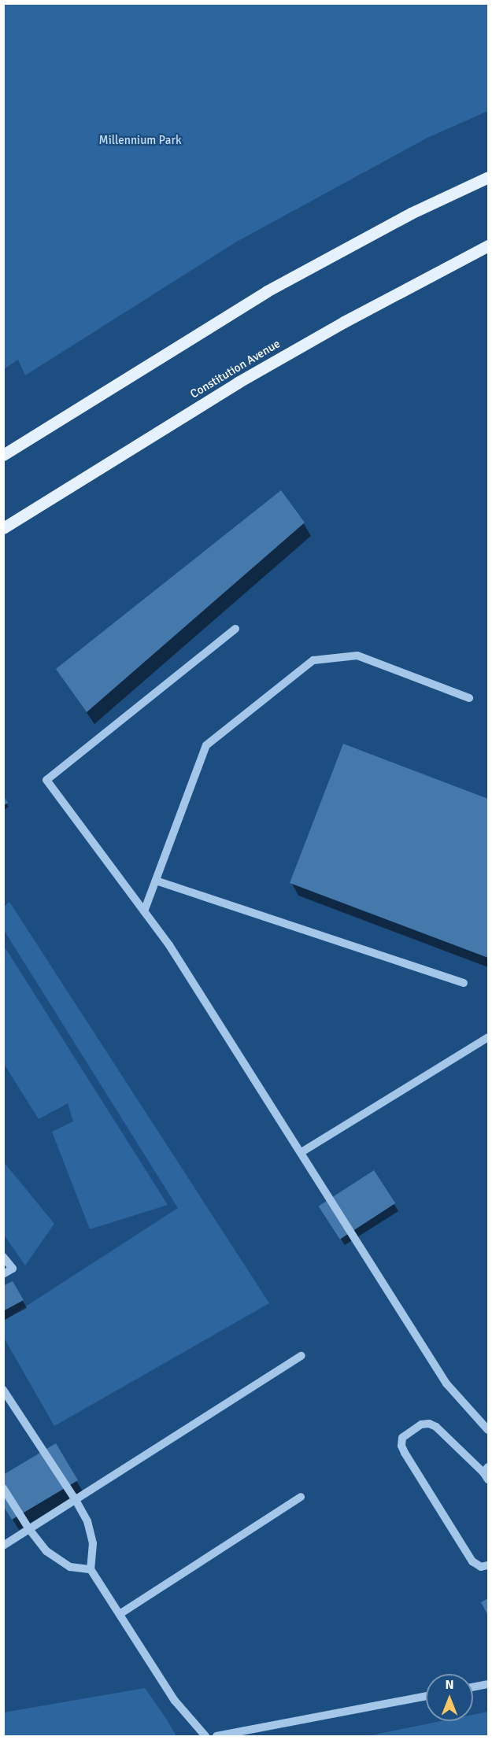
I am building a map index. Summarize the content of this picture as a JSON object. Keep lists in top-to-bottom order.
{
  "streets": {
    "main road": ["Constitution Avenue"]
  },
  "parks": ["Millennium Park"],
  "north": "top"
}
